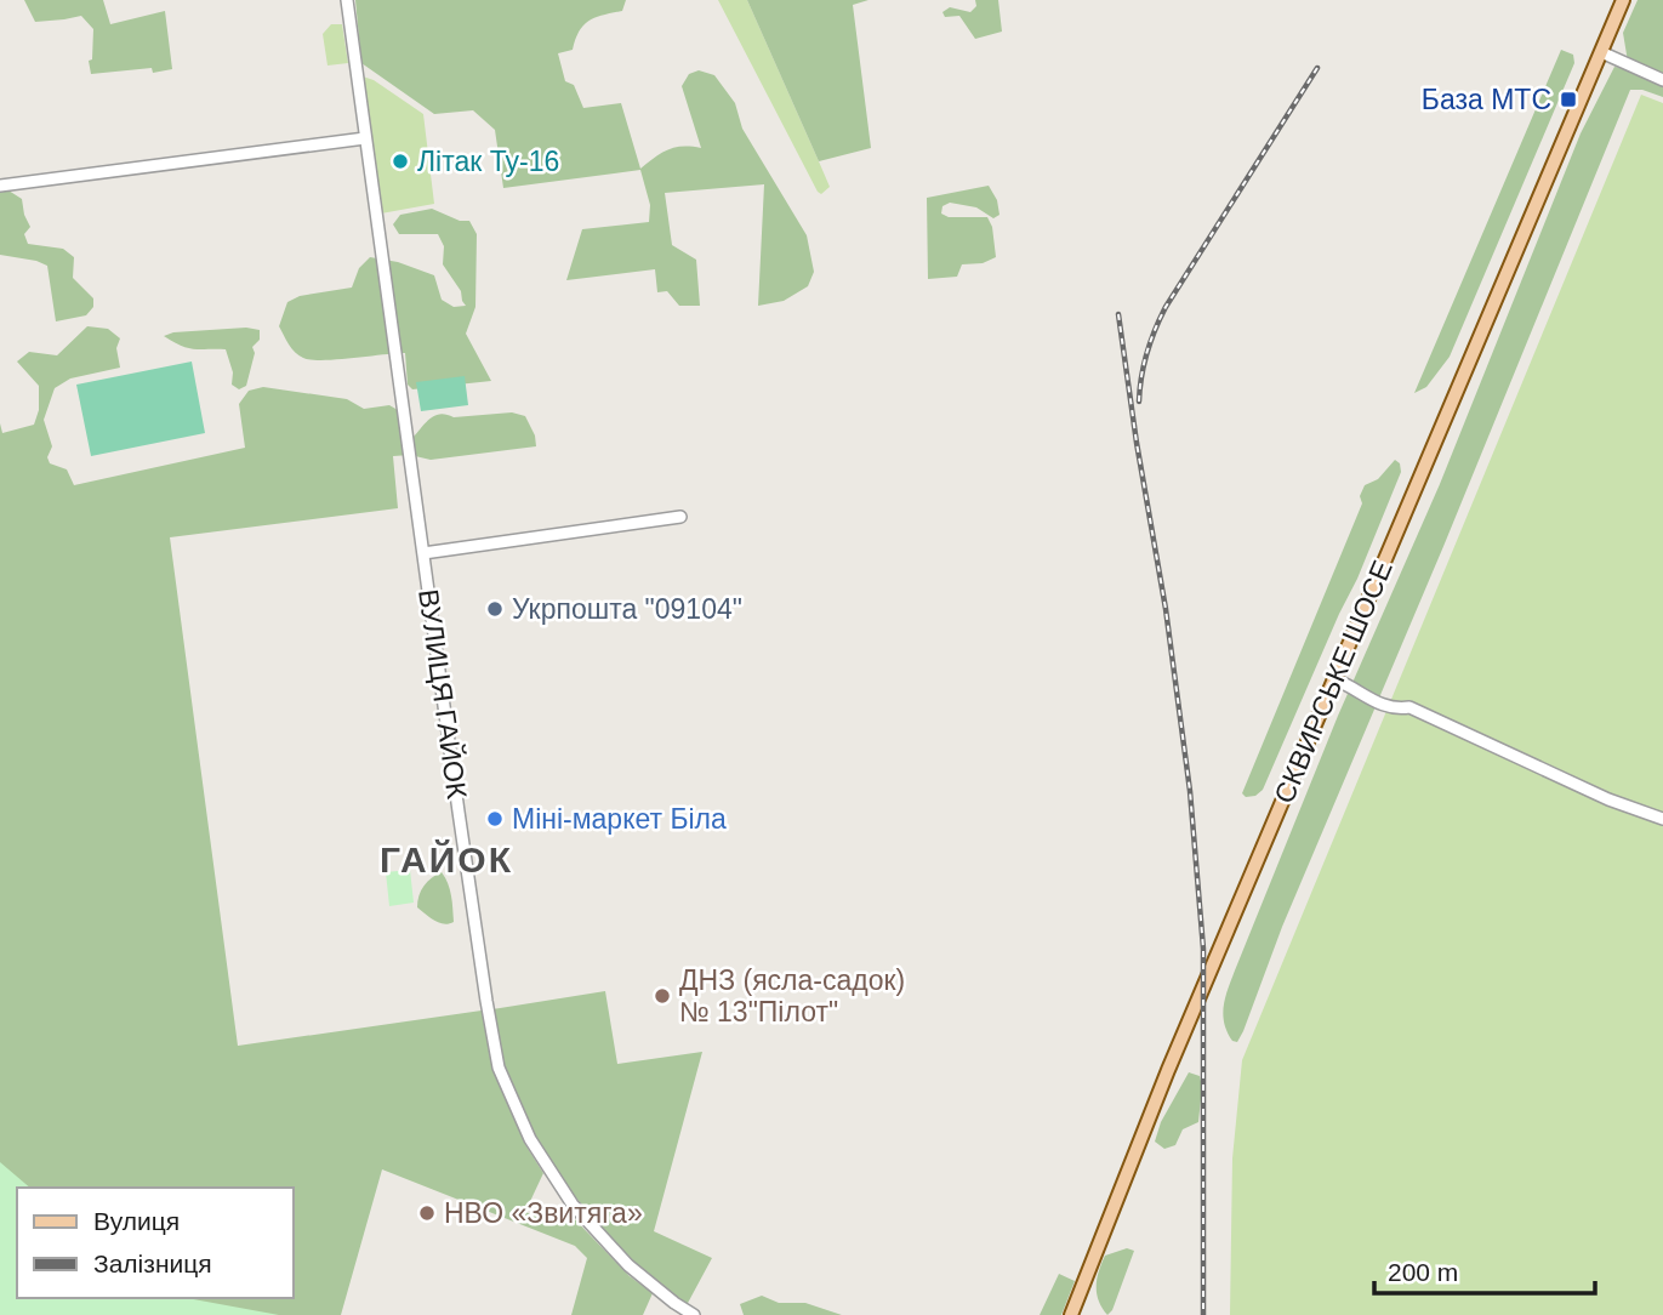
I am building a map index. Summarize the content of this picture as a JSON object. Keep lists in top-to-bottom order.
{
  "streets": {
    "main road": ["СКВИРСЬКЕ ШОСЕ"],
    "street": ["ВУЛИЦЯ ГАЙОК"]
  },
  "districts": ["ГАЙОК"],
  "places": {
    "transit": ["База МТС"],
    "other": [
      "Літак Ту-16",
      "Укрпошта \"09104\"",
      "Міні-маркет Біла",
      "ДНЗ (ясла-садок) № 13\"Пілот\"",
      "НВО «Звитяга»"
    ]
  },
  "legend": ["Вулиця", "Залізниця"],
  "scale_bar": "200 m"
}
